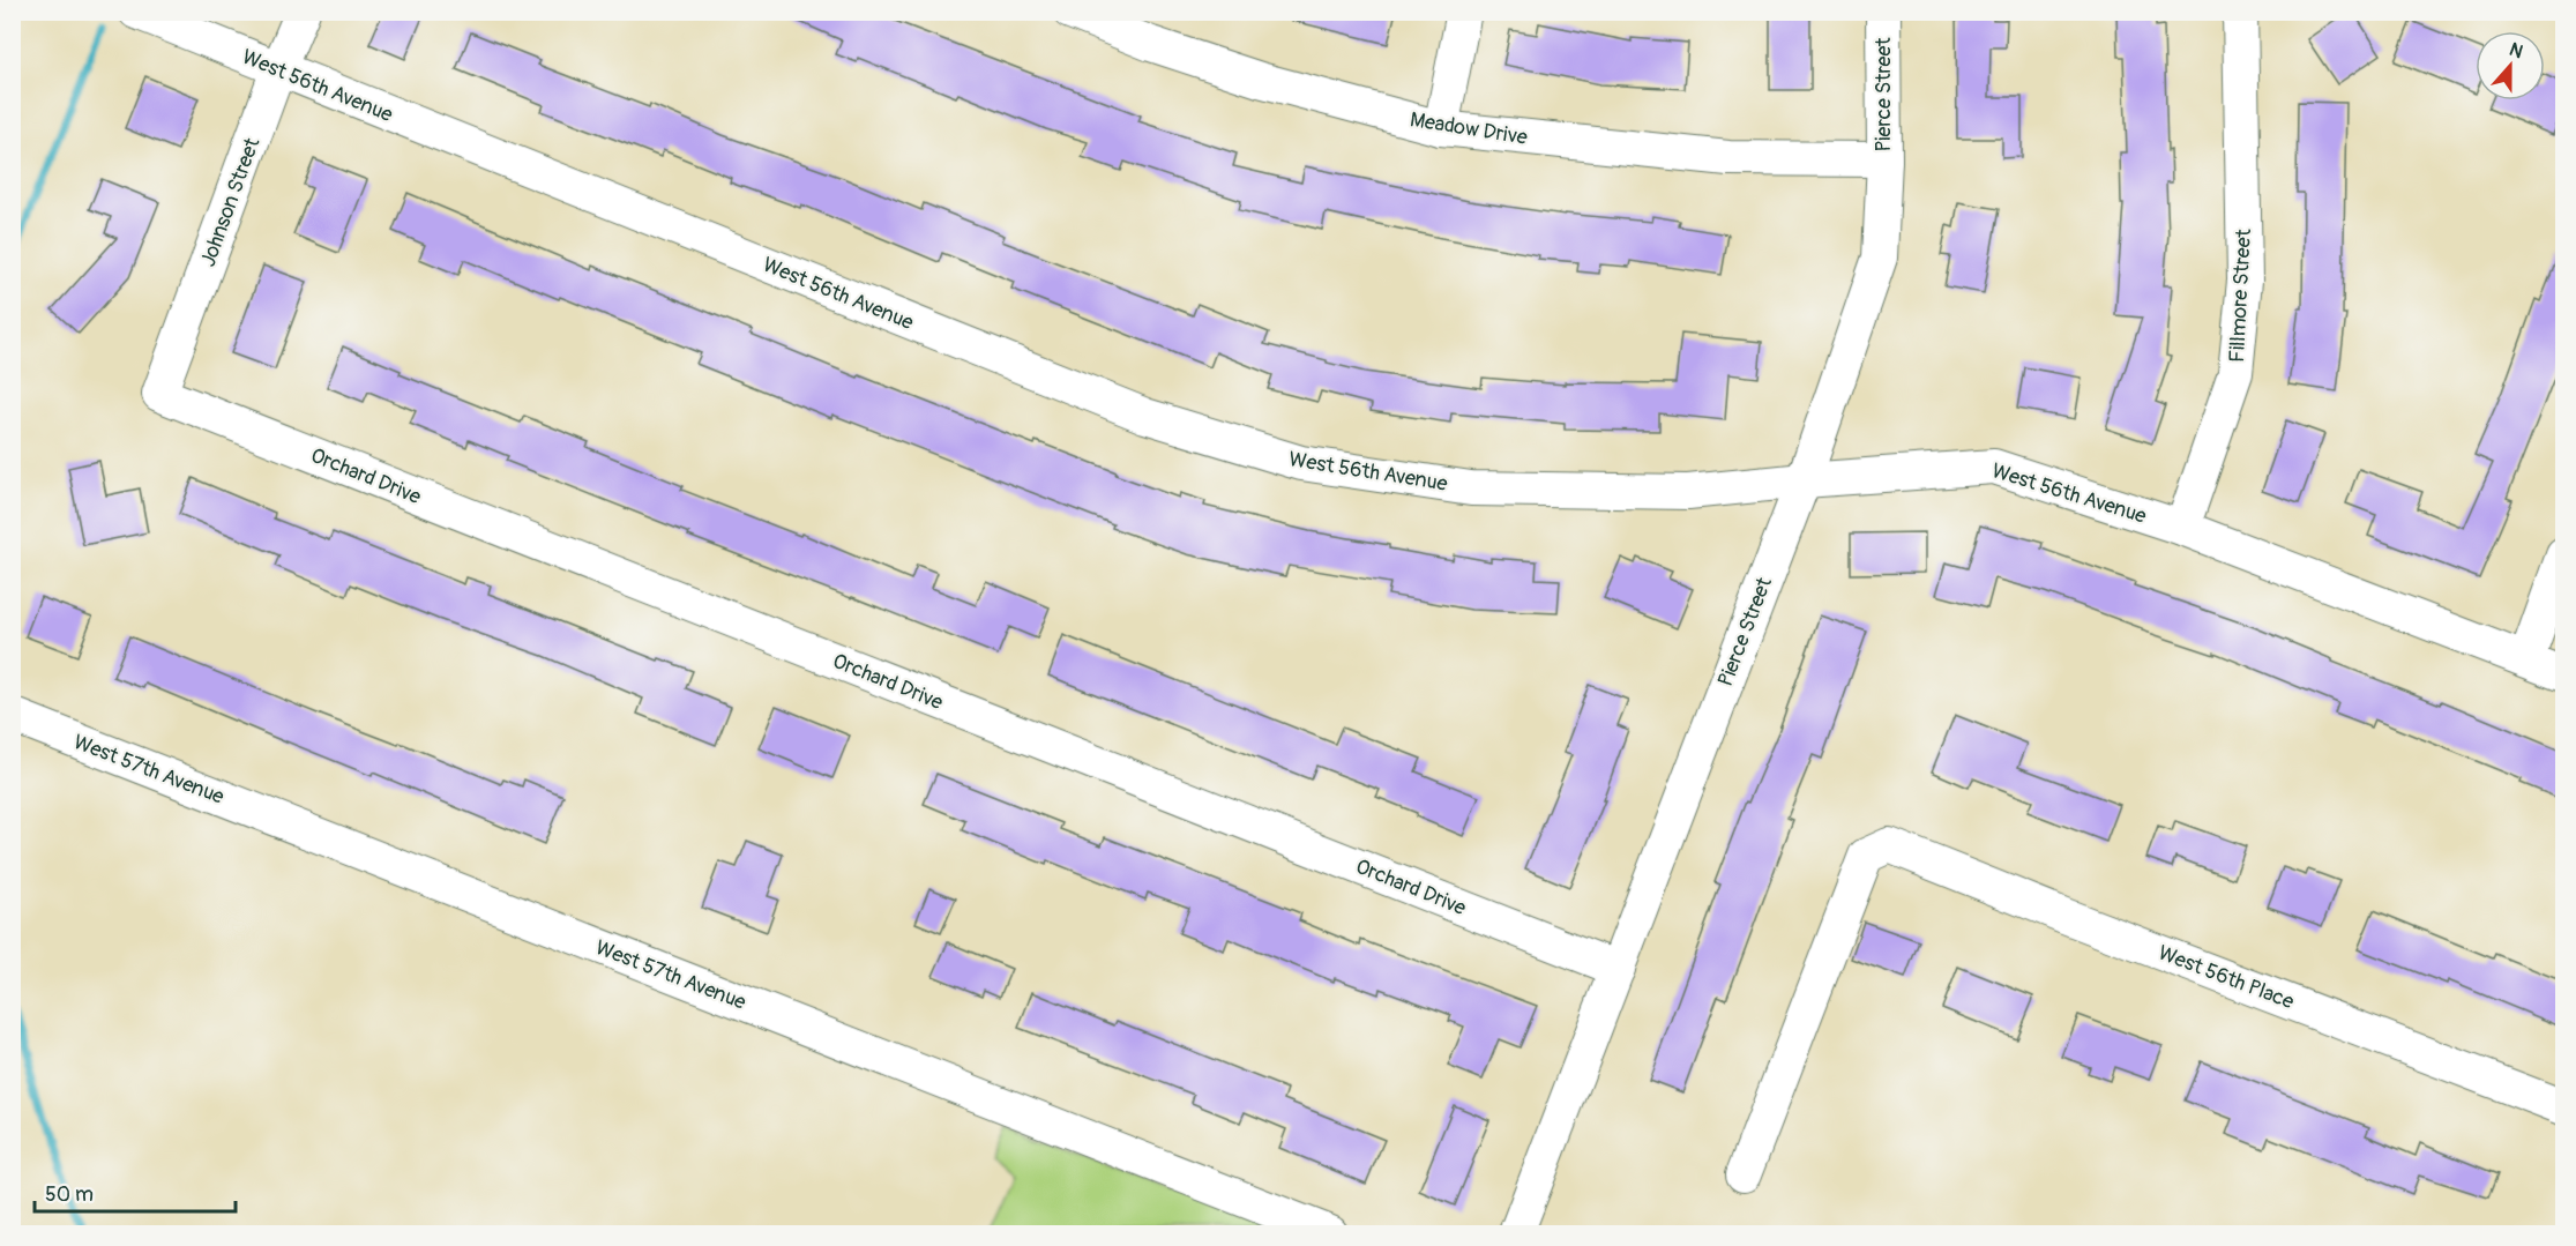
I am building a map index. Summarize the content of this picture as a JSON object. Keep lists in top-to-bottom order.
{
  "streets": {
    "street": [
      "West 56th Avenue",
      "Pierce Street",
      "Meadow Drive",
      "Johnson Street",
      "Fillmore Street",
      "Orchard Drive",
      "West 57th Avenue",
      "West 56th Place"
    ]
  },
  "crossings": [
    ["West 56th Avenue", "Pierce Street"],
    ["West 56th Avenue", "Johnson Street"],
    ["West 56th Avenue", "Fillmore Street"],
    ["Pierce Street", "Meadow Drive"],
    ["Pierce Street", "Orchard Drive"],
    ["Johnson Street", "Orchard Drive"]
  ],
  "scale_bar": "50 m",
  "north": "top"
}
